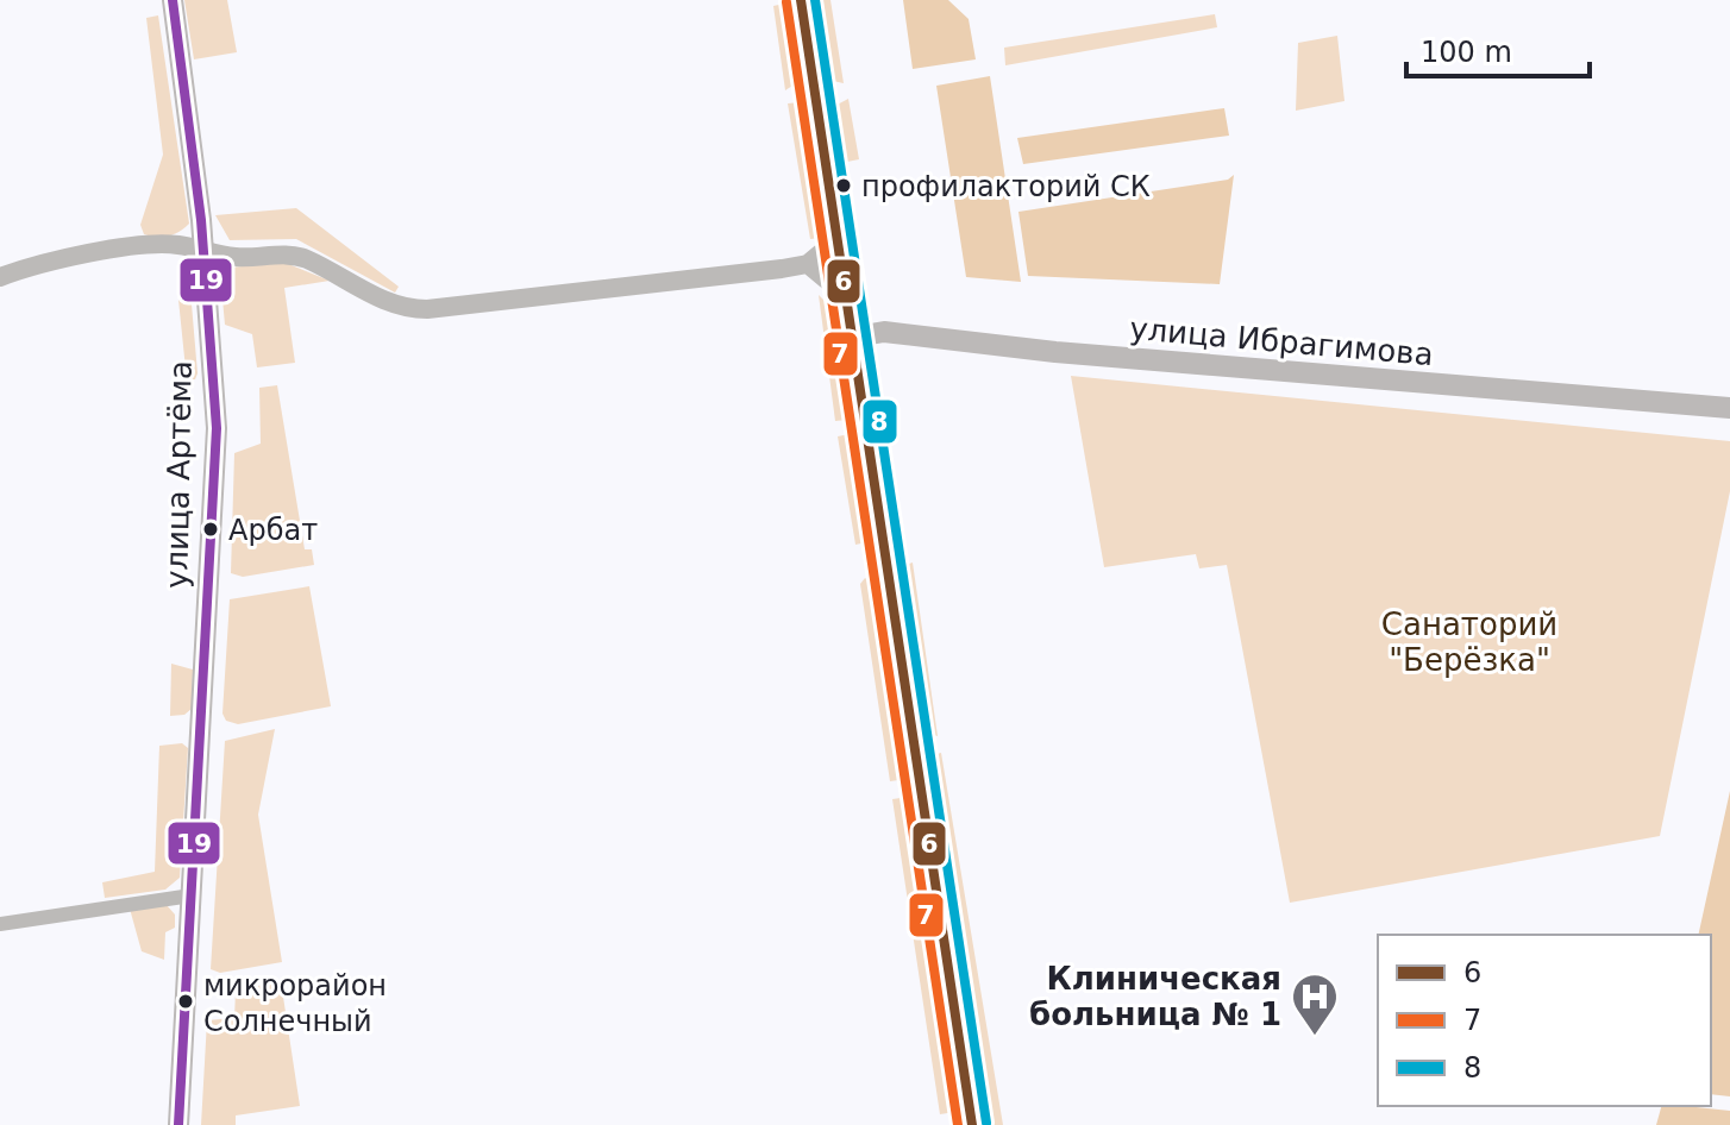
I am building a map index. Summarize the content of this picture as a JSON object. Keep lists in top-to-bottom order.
{
  "streets": {
    "main road": ["улица Ибрагимова", "улица Артёма"]
  },
  "parks": ["Санаторий \"Берёзка\""],
  "places": {
    "other": ["профилакторий СК", "Арбат", "микрорайон Солнечный"],
    "hospital": ["Клиническая больница № 1"]
  },
  "lines": [
    "transit line 6",
    "transit line 8",
    "transit line 19",
    "transit line 7"
  ],
  "legend": ["6", "7", "8"],
  "scale_bar": "100 m"
}
